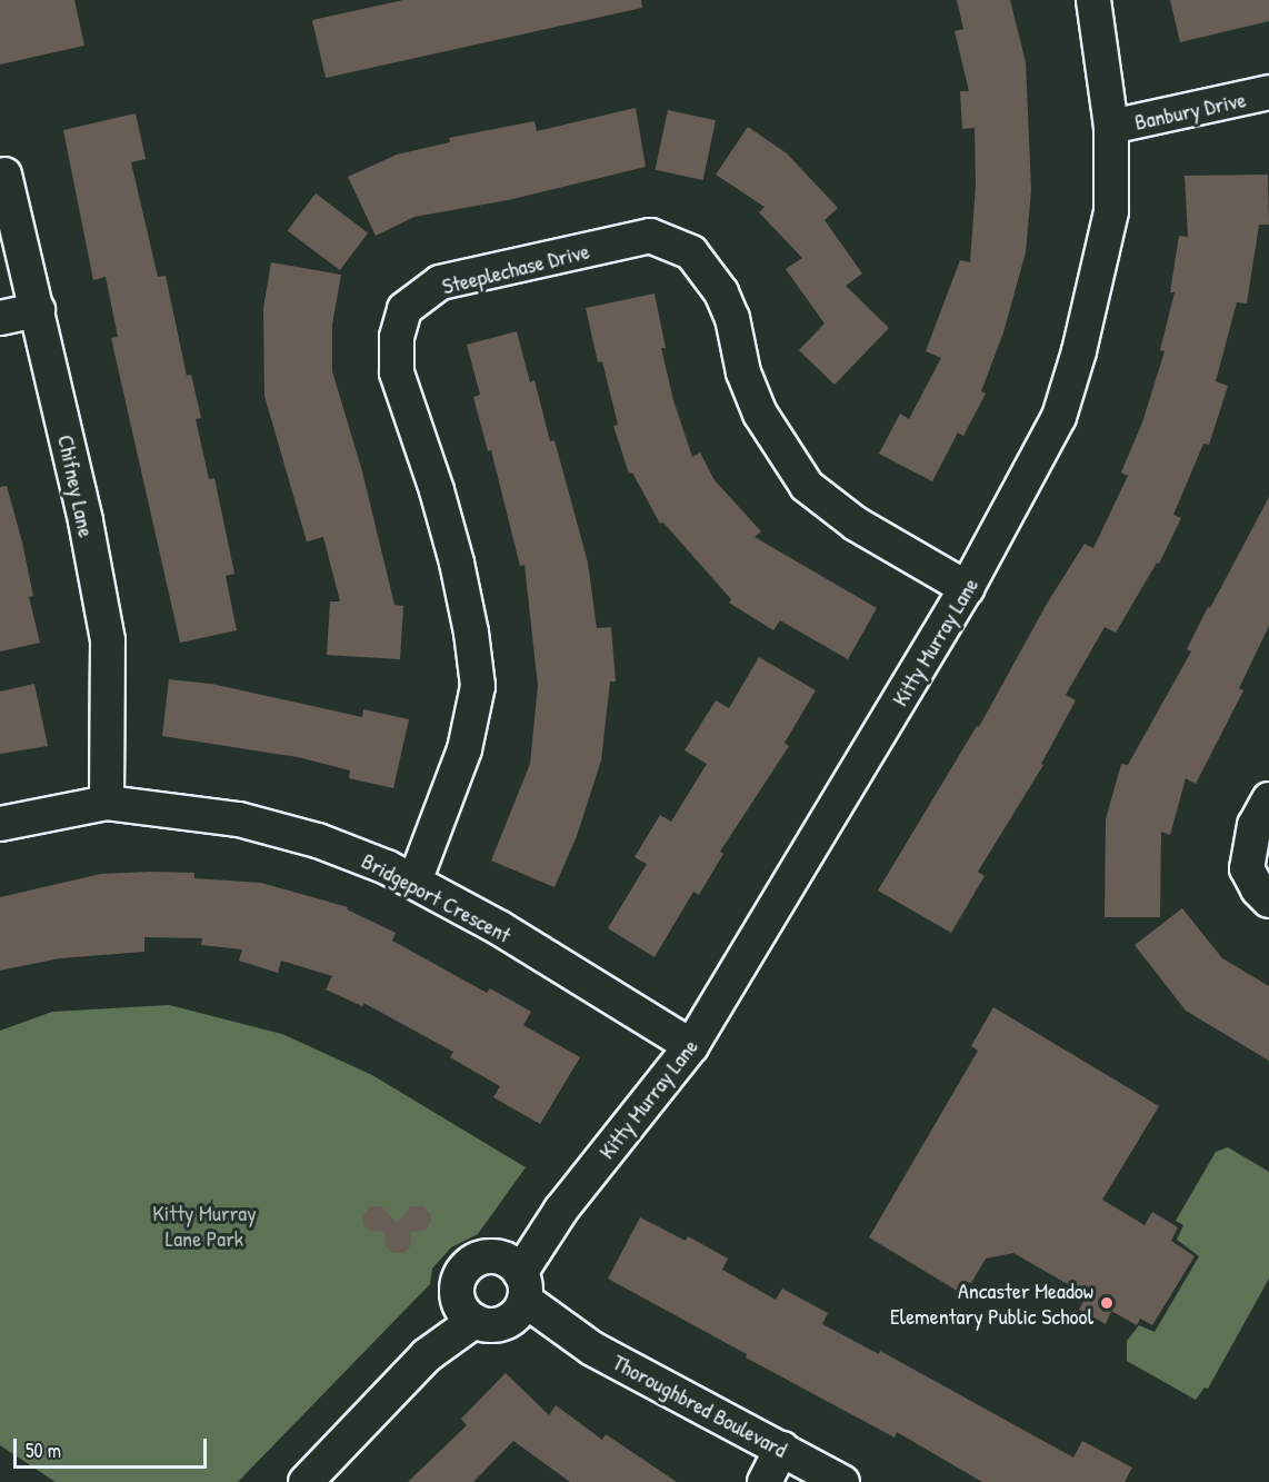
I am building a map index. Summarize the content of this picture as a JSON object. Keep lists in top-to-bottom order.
{
  "streets": {
    "street": [
      "Banbury Drive",
      "Steeplechase Drive",
      "Chifney Lane",
      "Kitty Murray Lane",
      "Bridgeport Crescent",
      "Thoroughbred Boulevard"
    ]
  },
  "crossings": [
    ["Banbury Drive", "Kitty Murray Lane"],
    ["Steeplechase Drive", "Kitty Murray Lane"],
    ["Steeplechase Drive", "Bridgeport Crescent"],
    ["Chifney Lane", "Bridgeport Crescent"],
    ["Kitty Murray Lane", "Bridgeport Crescent"],
    ["Kitty Murray Lane", "Thoroughbred Boulevard"]
  ],
  "parks": ["Kitty Murray Lane Park"],
  "places": ["Ancaster Meadow Elementary Public School"],
  "scale_bar": "50 m"
}
